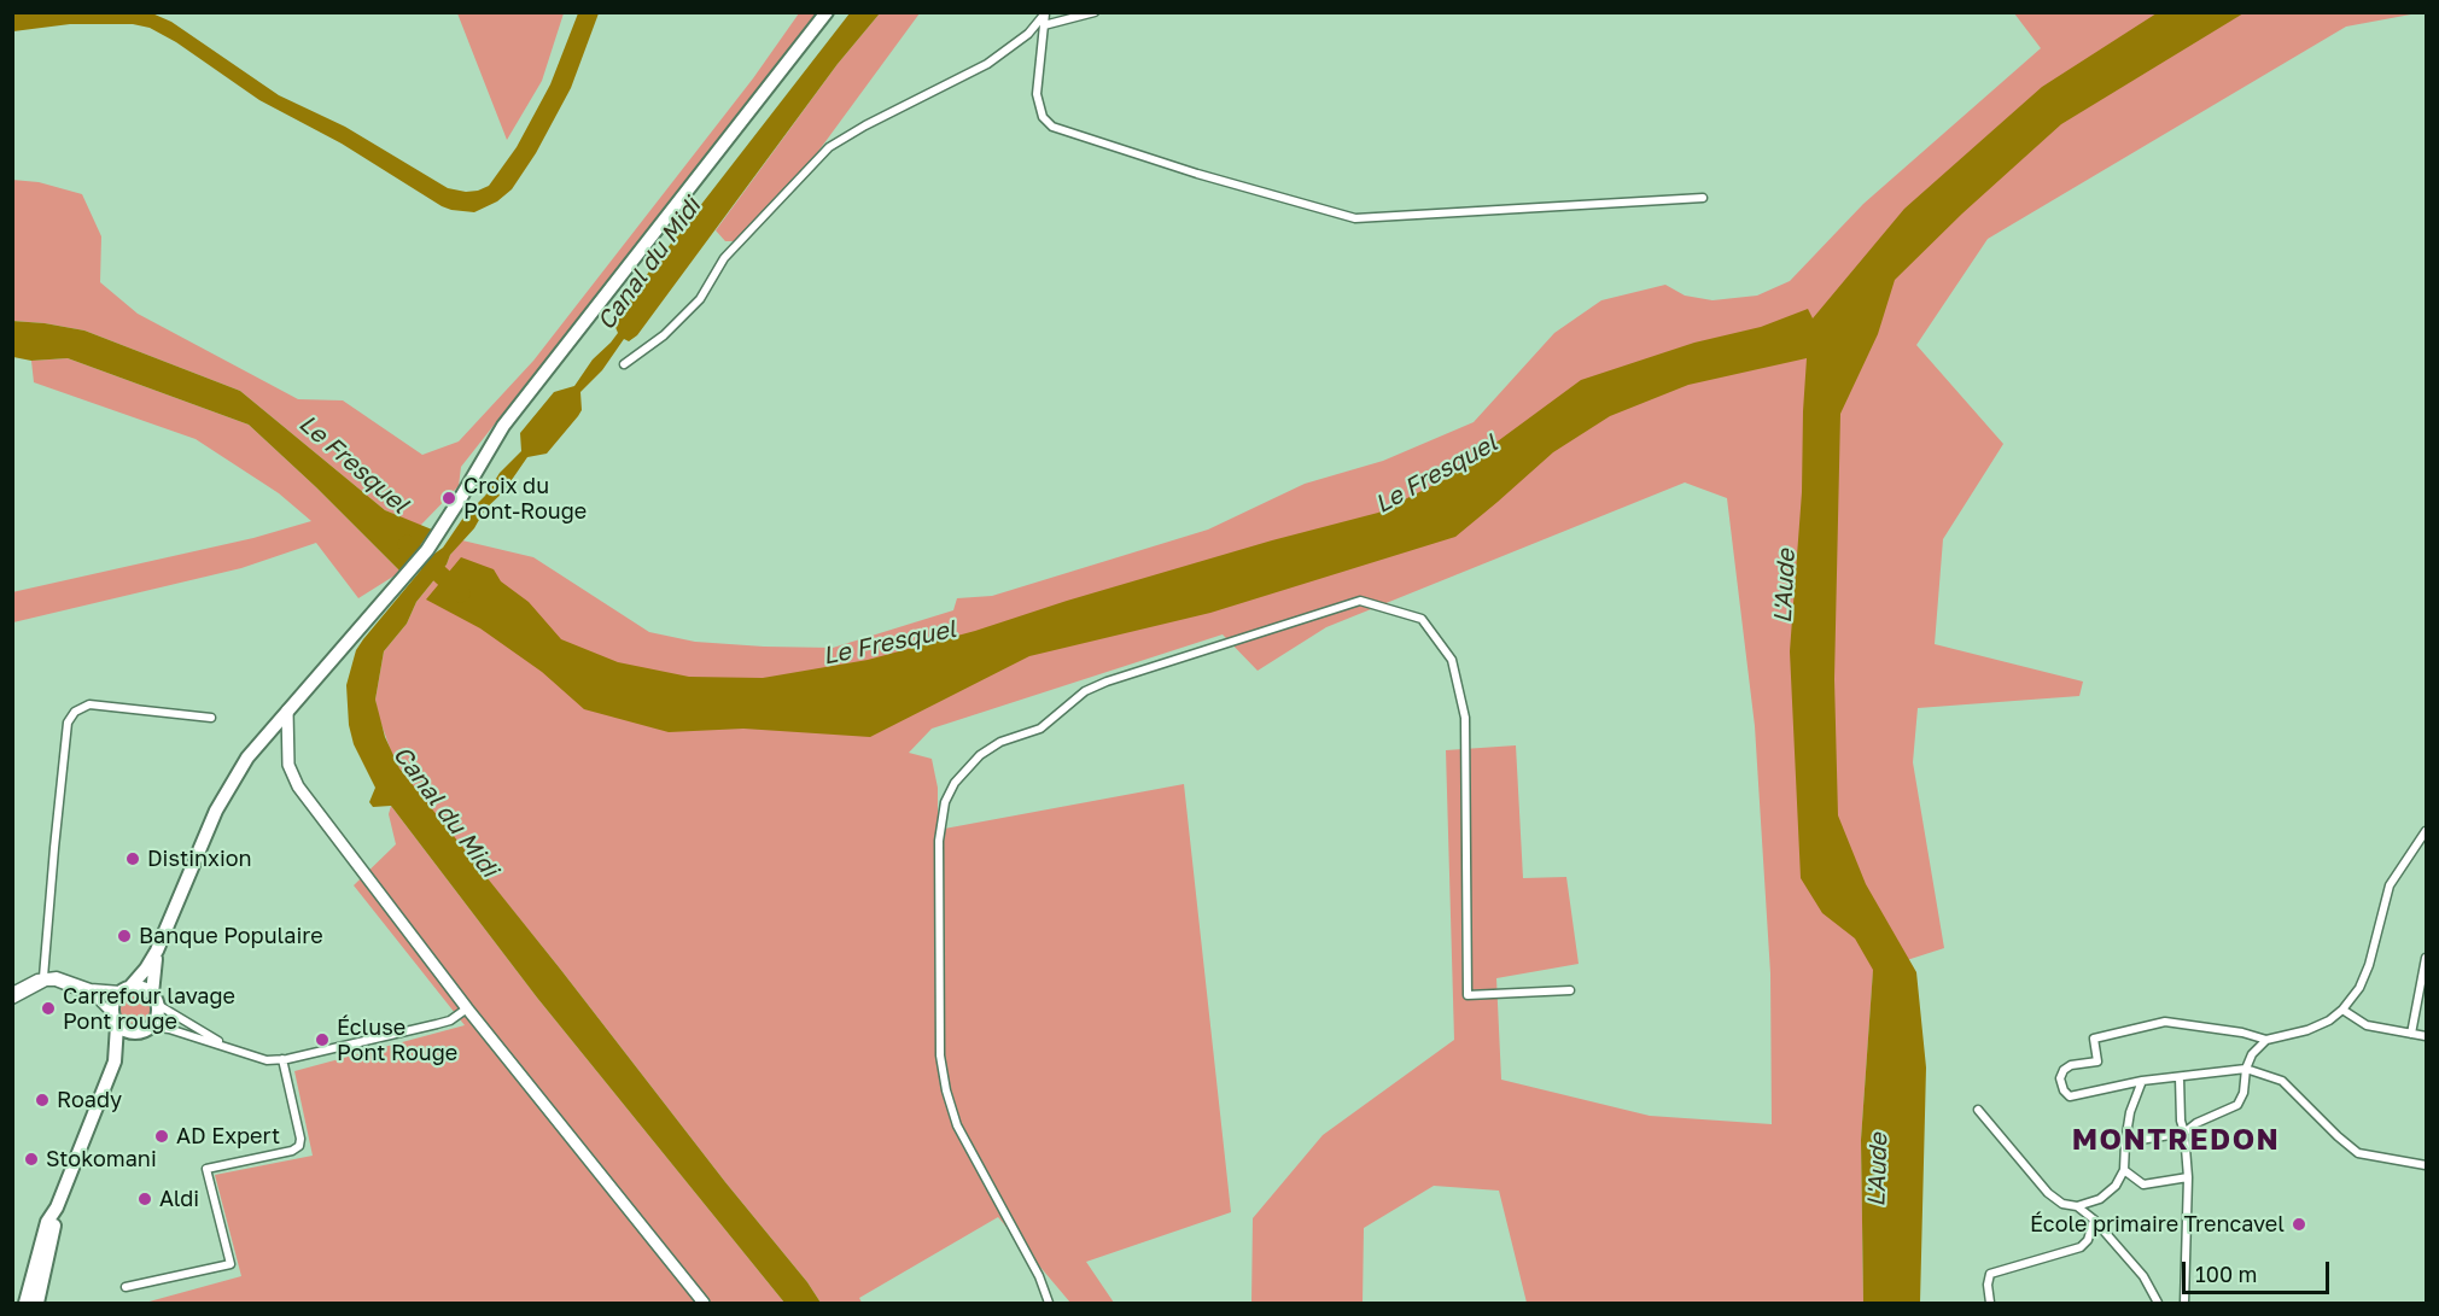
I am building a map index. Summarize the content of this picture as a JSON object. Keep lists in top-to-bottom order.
{
  "districts": ["MONTREDON"],
  "water": ["Canal du Midi", "Le Fresquel", "L'Aude"],
  "places": [
    "Croix du Pont-Rouge",
    "Distinxion",
    "Banque Populaire",
    "Carrefour lavage Pont rouge",
    "Écluse Pont Rouge",
    "Roady",
    "AD Expert",
    "Stokomani",
    "Aldi",
    "École primaire Trencavel"
  ],
  "scale_bar": "100 m"
}
